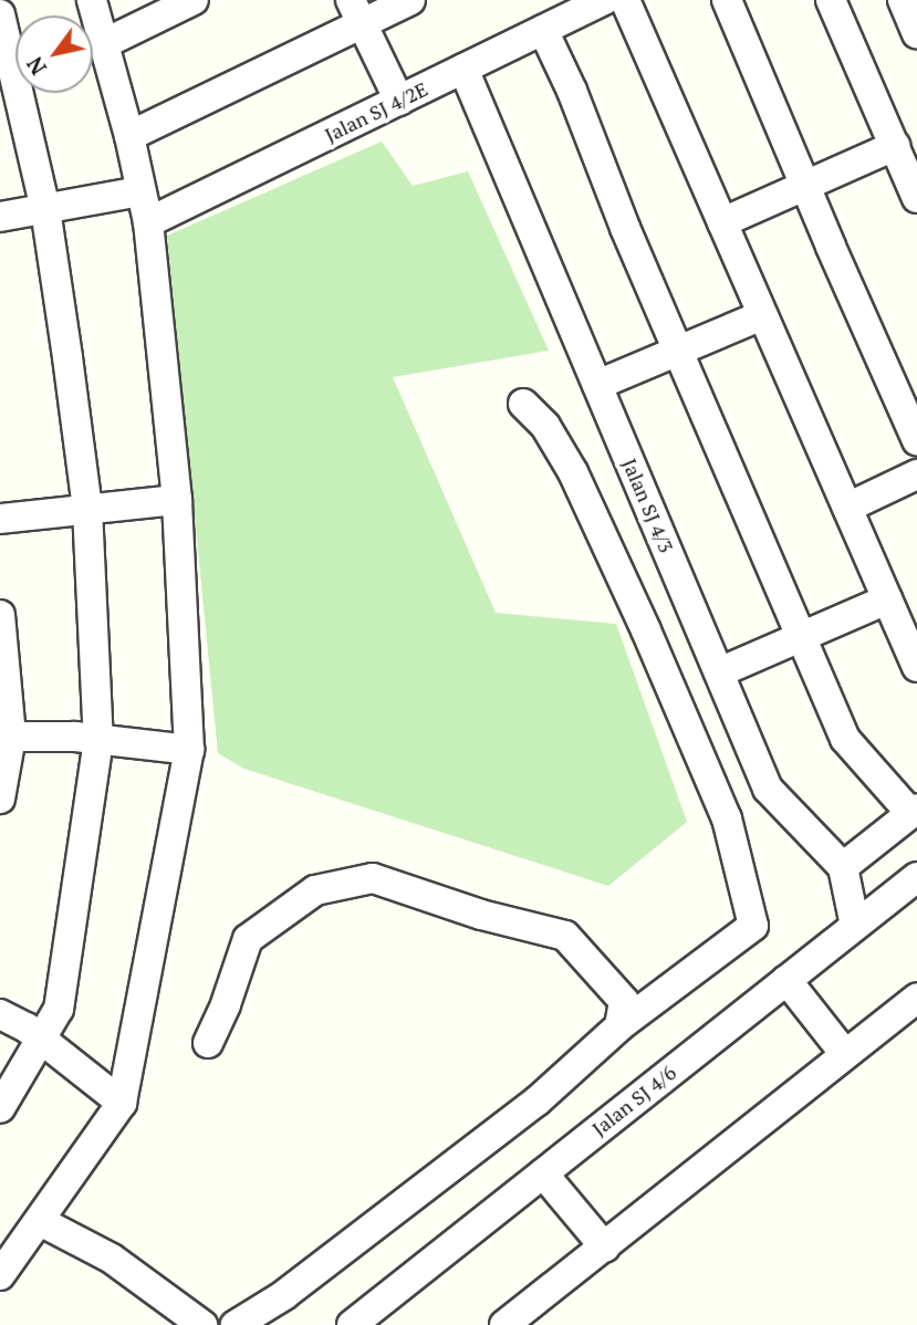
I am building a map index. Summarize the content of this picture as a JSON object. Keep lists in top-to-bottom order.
{
  "streets": {
    "street": ["Jalan SJ 4/2E", "Jalan SJ 4/3", "Jalan SJ 4/6"]
  },
  "crossings": [
    ["Jalan SJ 4/2E", "Jalan SJ 4/3"]
  ],
  "north": "bottom left"
}
